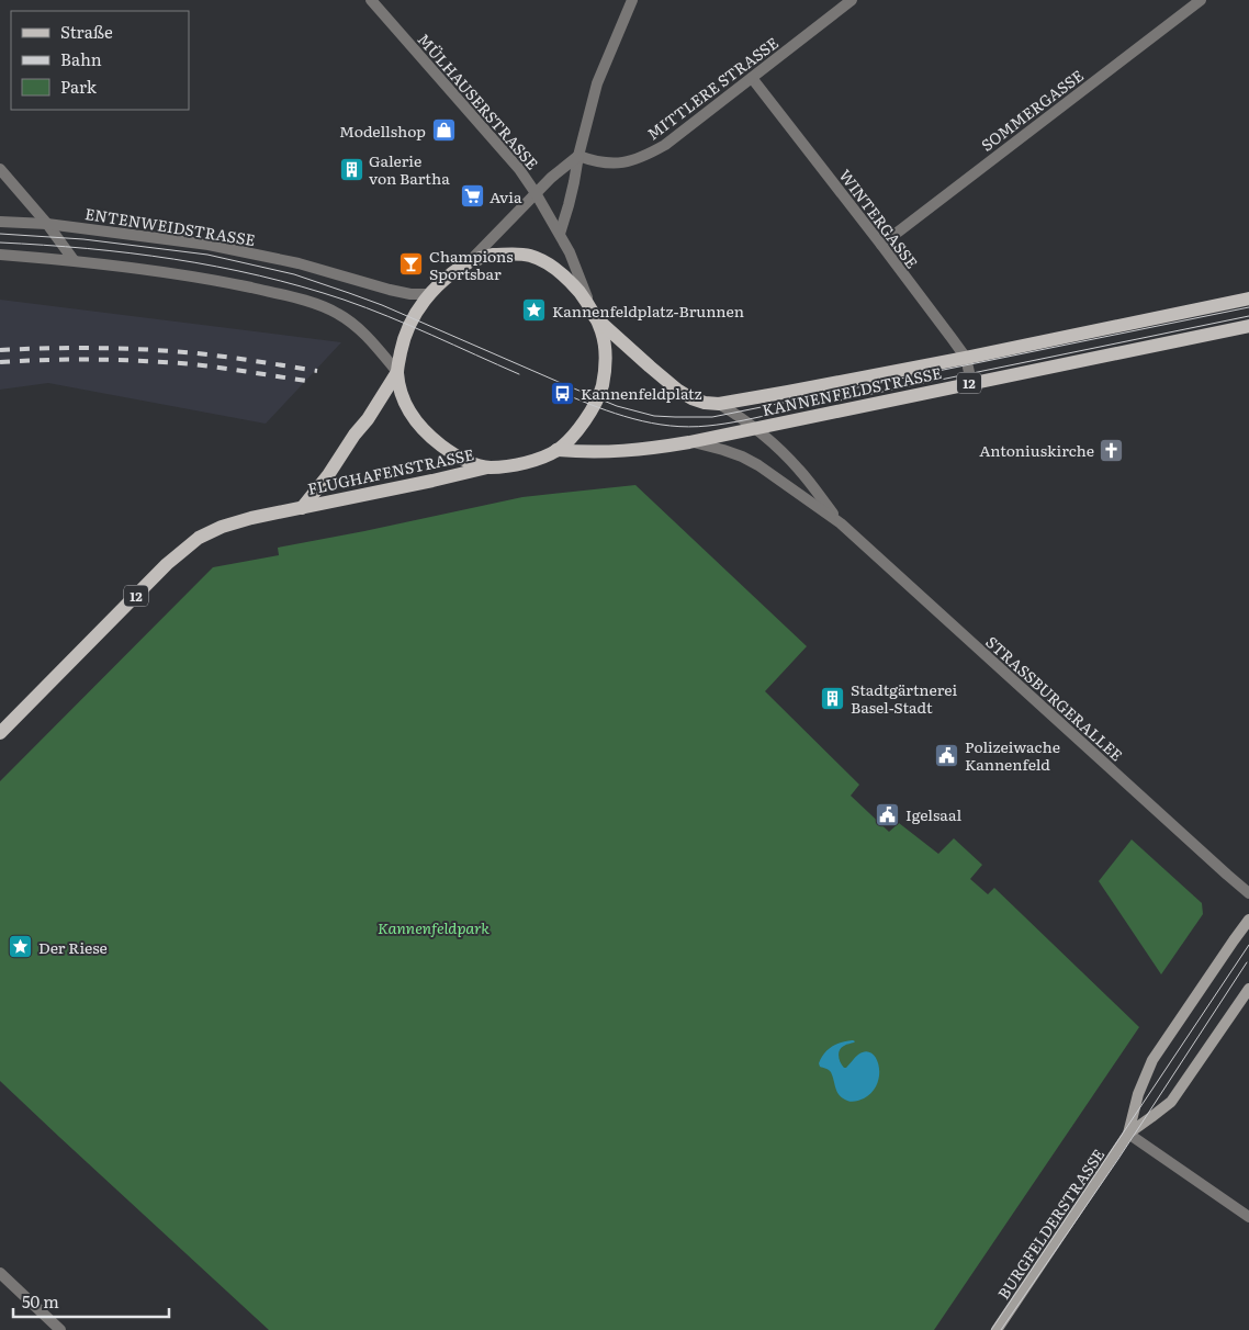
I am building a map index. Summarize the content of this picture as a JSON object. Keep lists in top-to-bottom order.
{
  "streets": {
    "main road": [
      "12",
      "KANNENFELDSTRASSE",
      "FLUGHAFENSTRASSE",
      "BURGFELDERSTRASSE"
    ],
    "street": [
      "MITTLERE STRASSE",
      "MÜLHAUSERSTRASSE",
      "SOMMERGASSE",
      "WINTERGASSE",
      "ENTENWEIDSTRASSE",
      "STRASSBURGERALLEE"
    ]
  },
  "crossings": [
    ["MITTLERE STRASSE", "WINTERGASSE"],
    ["MÜLHAUSERSTRASSE", "KANNENFELDSTRASSE"],
    ["SOMMERGASSE", "WINTERGASSE"],
    ["WINTERGASSE", "KANNENFELDSTRASSE"],
    ["KANNENFELDSTRASSE", "STRASSBURGERALLEE"]
  ],
  "parks": ["Kannenfeldpark"],
  "places": {
    "shop": ["Modellshop"],
    "building": ["Galerie von Bartha", "Stadtgärtnerei Basel-Stadt"],
    "supermarket": ["Avia"],
    "bar": ["Champions Sportsbar"],
    "place": ["Kannenfeldplatz-Brunnen", "Der Riese"],
    "bus stop": ["Kannenfeldplatz"],
    "church": ["Antoniuskirche"],
    "public building": ["Polizeiwache Kannenfeld", "Igelsaal"]
  },
  "legend": ["Straße", "Bahn", "Park"],
  "scale_bar": "50 m"
}
